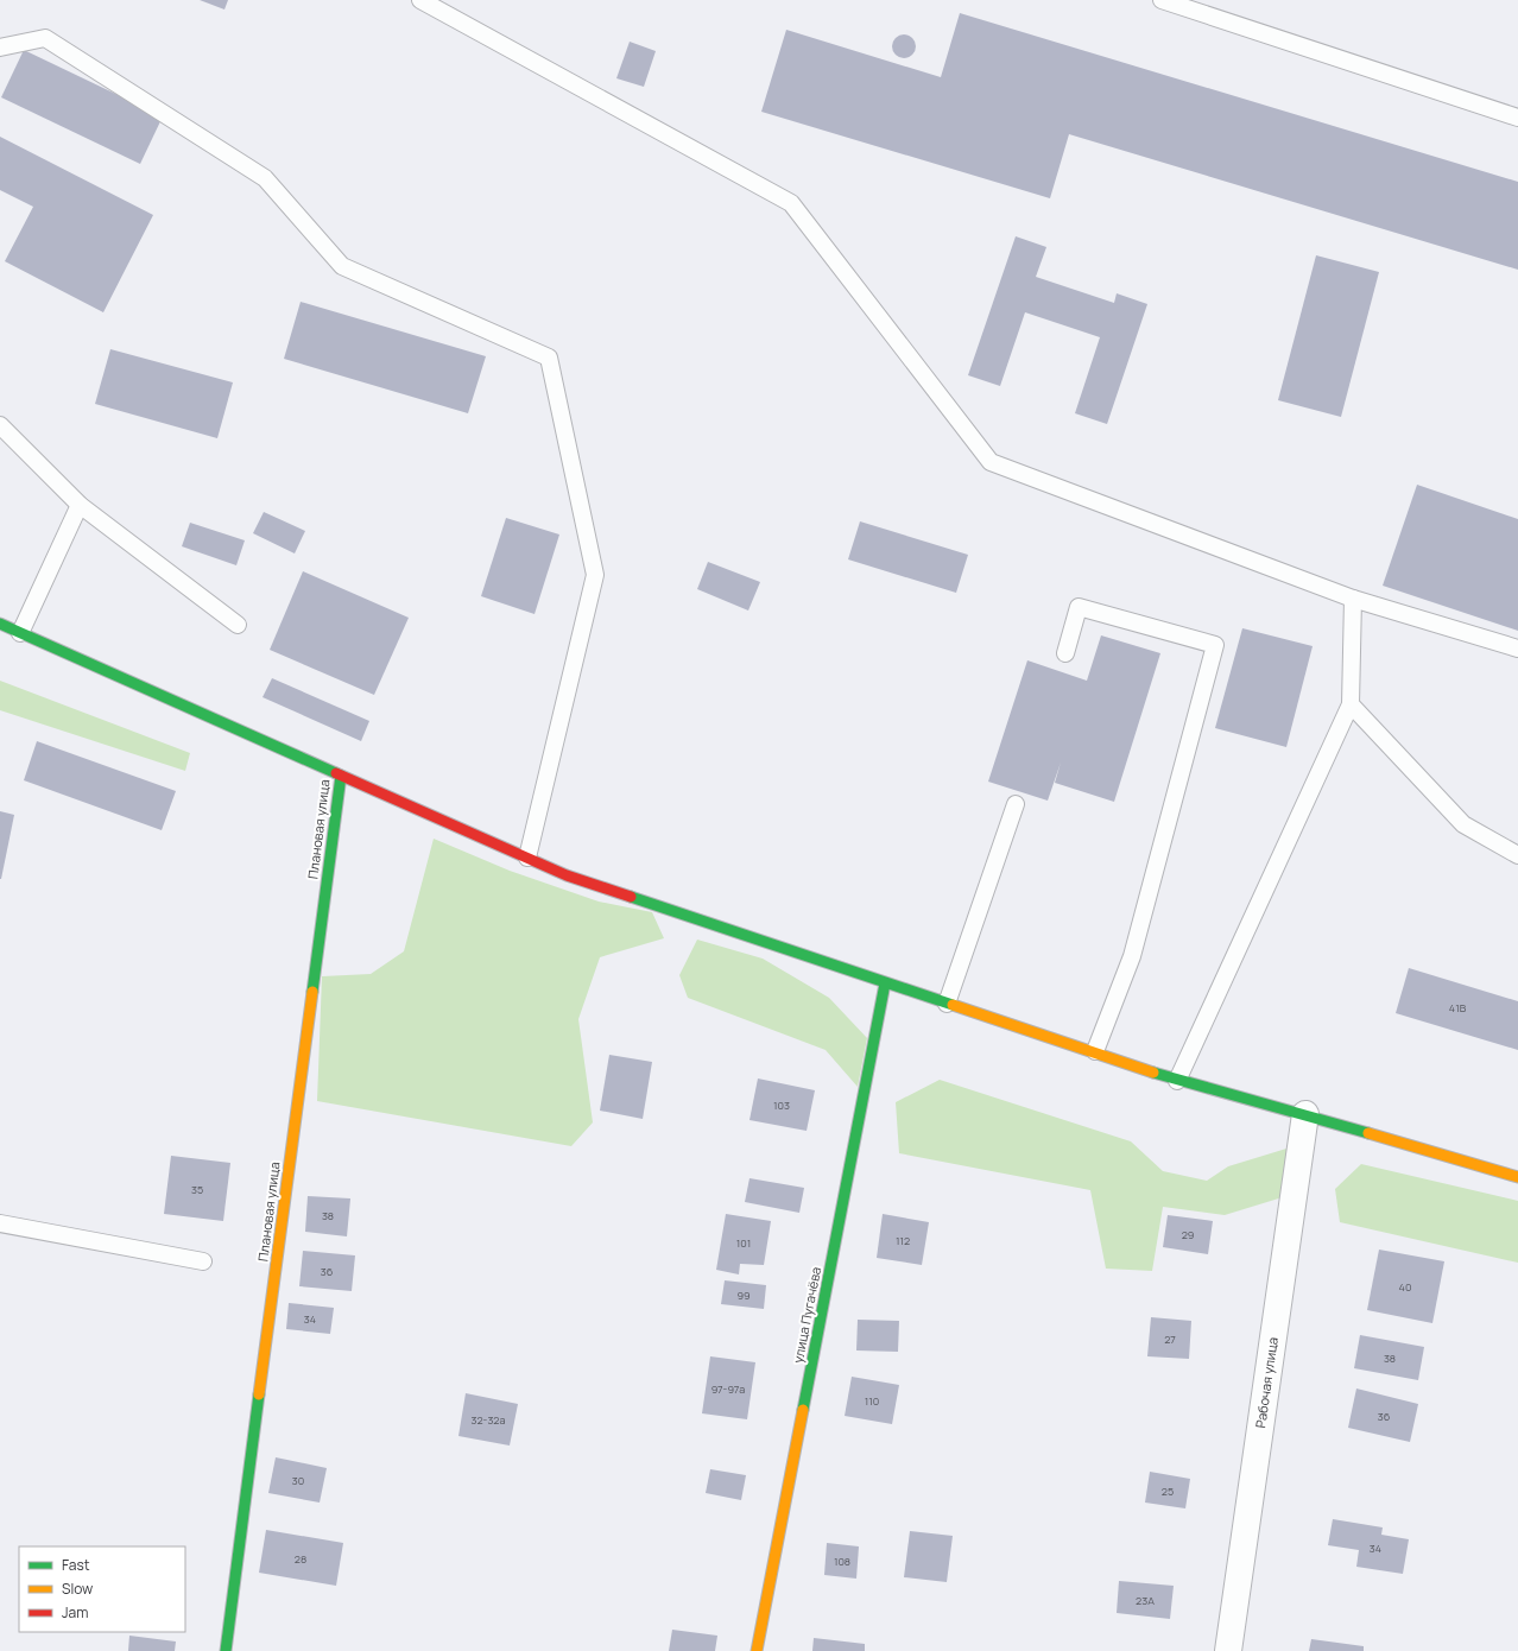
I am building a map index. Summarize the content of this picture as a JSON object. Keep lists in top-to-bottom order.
{
  "streets": {
    "street": ["Плановая улица", "улица Пугачёва", "Рабочая улица"]
  },
  "house_numbers": [
    "41В",
    "103",
    "35",
    "38",
    "29",
    "112",
    "101",
    "36",
    "40",
    "99",
    "34",
    "27",
    "38",
    "97-97а",
    "110",
    "36",
    "32-32а",
    "30",
    "25",
    "34",
    "28",
    "108",
    "23А"
  ],
  "legend": ["Fast", "Slow", "Jam"]
}
